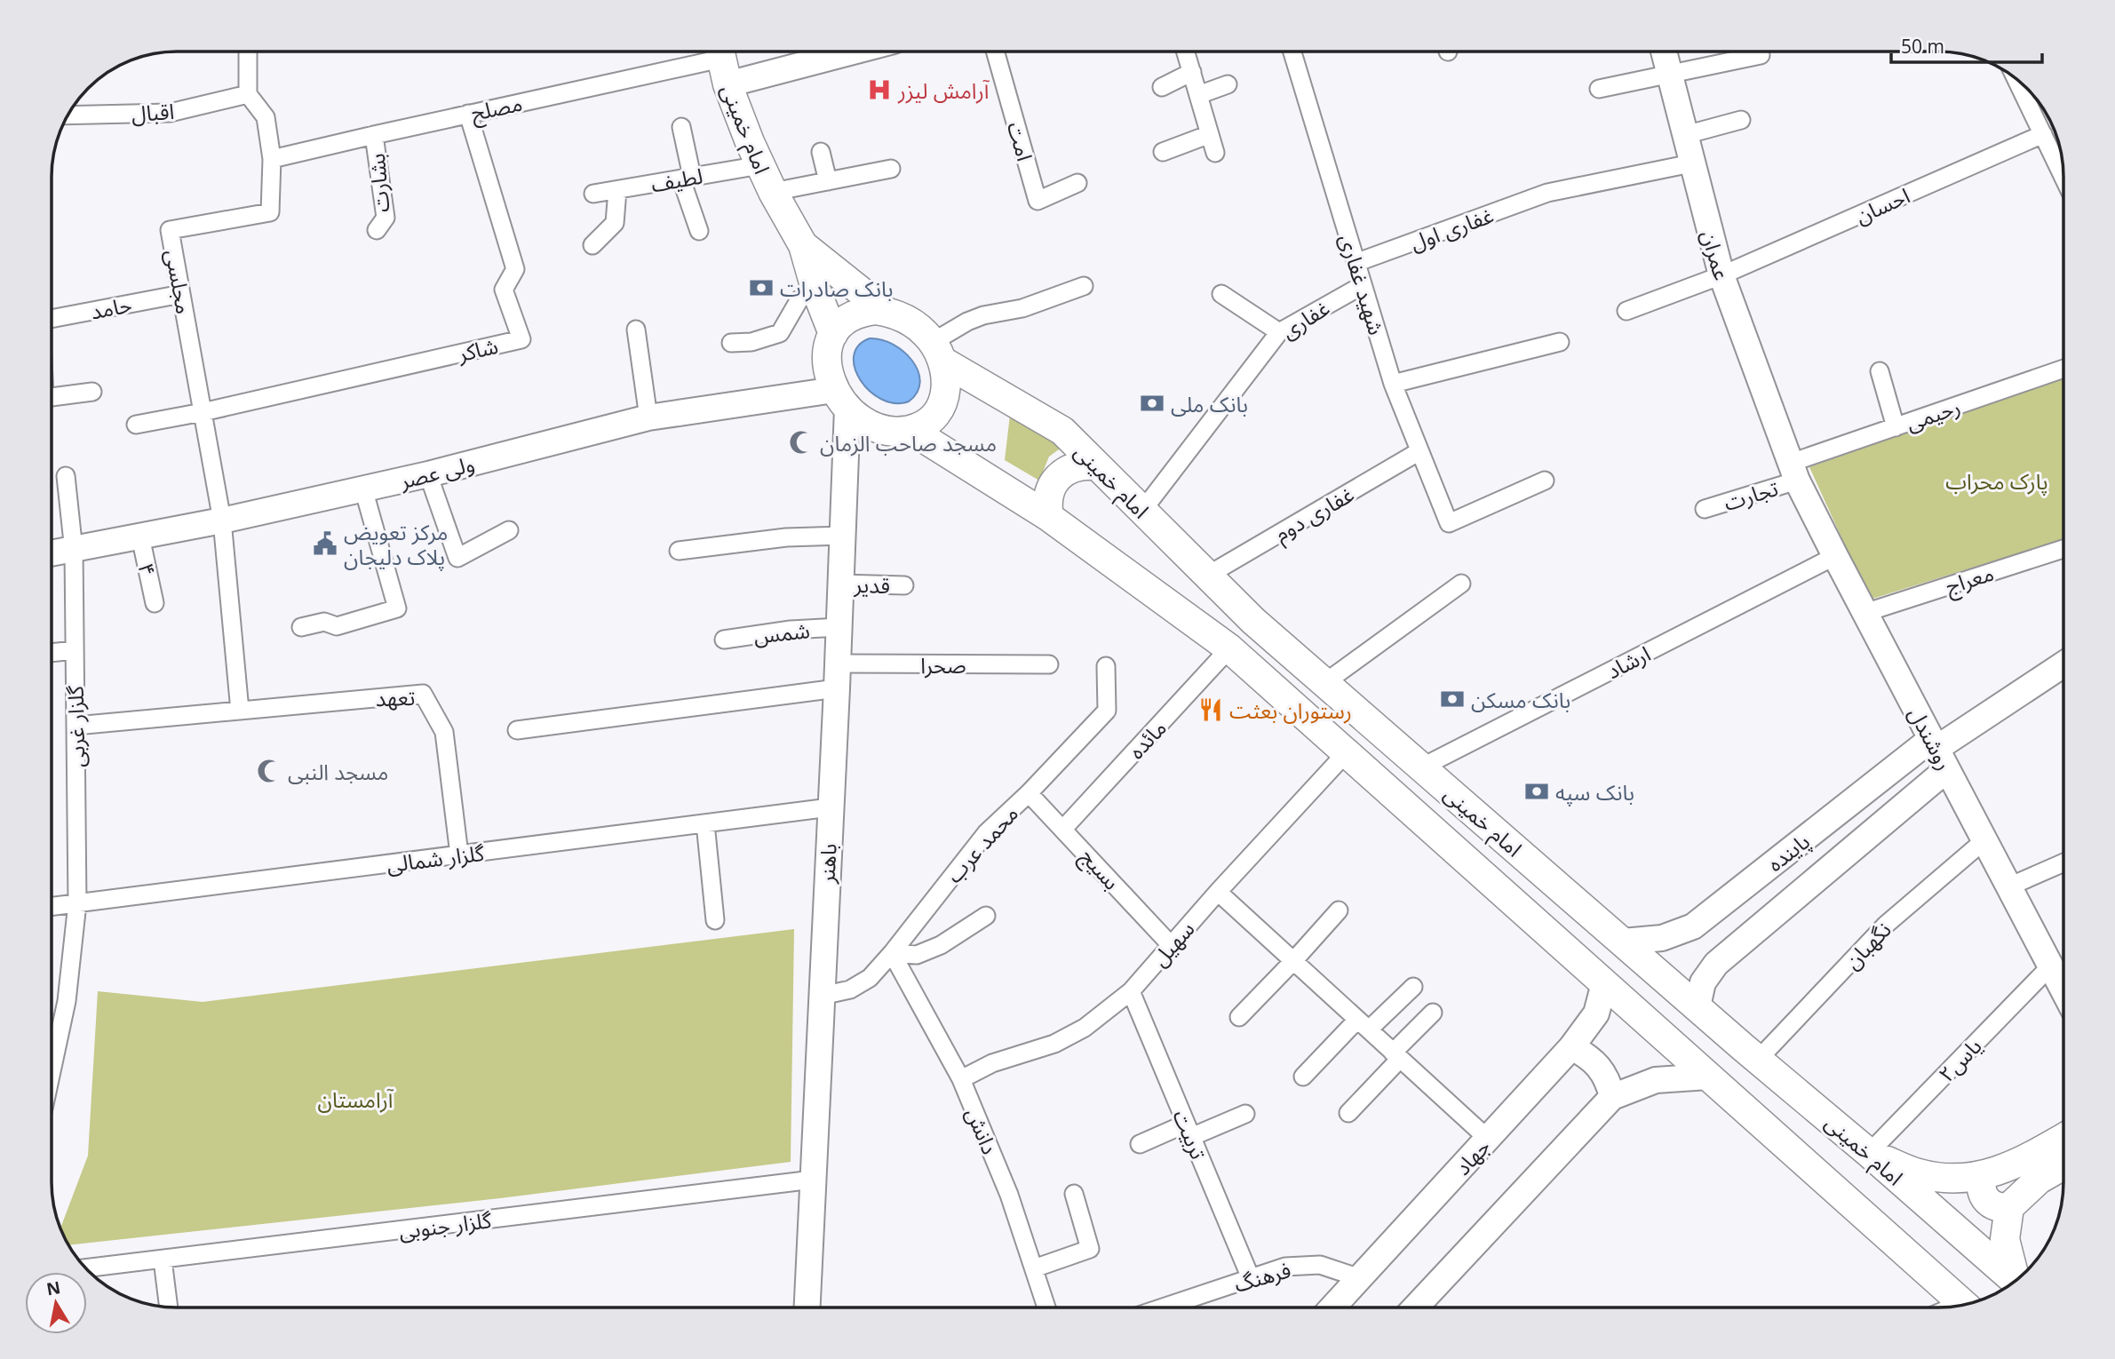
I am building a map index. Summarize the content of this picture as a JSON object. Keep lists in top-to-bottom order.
{
  "streets": {
    "main road": ["امام خمینی"],
    "street": [
      "مصلح",
      "اقبال",
      "امت",
      "لطیف",
      "بشارت",
      "احسان",
      "غفاری اول",
      "عمران",
      "مجلسی",
      "شهید غفاری",
      "حامد",
      "غفاری",
      "شاکر",
      "رحیمی",
      "ولی عصر",
      "تجارت",
      "غفاری دوم",
      "۴",
      "معراج",
      "قدیر",
      "شمس",
      "ارشاد",
      "صحرا",
      "تعهد",
      "گلزار غربی",
      "روشندل",
      "مائده",
      "محمد عرب",
      "پاینده",
      "گلزار شمالی",
      "باهنر",
      "بسیج",
      "سهیل",
      "نگهبان",
      "یاس۲",
      "دانش",
      "تربیت",
      "جهاد",
      "گلزار جنوبی",
      "فرهنگ"
    ]
  },
  "crossings": [
    ["مصلح", "امام خمینی"],
    ["مصلح", "بشارت"],
    ["مصلح", "مجلسی"],
    ["مصلح", "شاکر"],
    ["اقبال", "مجلسی"],
    ["امام خمینی", "لطیف"],
    ["امام خمینی", "غفاری"],
    ["امام خمینی", "ولی عصر"],
    ["امام خمینی", "غفاری دوم"],
    ["امام خمینی", "ارشاد"],
    ["امام خمینی", "مائده"],
    ["امام خمینی", "پاینده"],
    ["امام خمینی", "باهنر"],
    ["امام خمینی", "سهیل"],
    ["امام خمینی", "نگهبان"],
    ["امام خمینی", "یاس۲"],
    ["امام خمینی", "جهاد"],
    ["احسان", "عمران"],
    ["غفاری اول", "عمران"],
    ["غفاری اول", "شهید غفاری"],
    ["عمران", "رحیمی"],
    ["عمران", "تجارت"],
    ["عمران", "روشندل"],
    ["مجلسی", "حامد"],
    ["مجلسی", "شاکر"],
    ["مجلسی", "ولی عصر"],
    ["شهید غفاری", "غفاری"],
    ["شهید غفاری", "غفاری دوم"],
    ["رحیمی", "تجارت"],
    ["رحیمی", "روشندل"],
    ["ولی عصر", "۴"],
    ["ولی عصر", "گلزار غربی"],
    ["ولی عصر", "باهنر"],
    ["تجارت", "روشندل"],
    ["معراج", "روشندل"],
    ["قدیر", "باهنر"],
    ["شمس", "باهنر"],
    ["ارشاد", "روشندل"],
    ["صحرا", "باهنر"],
    ["تعهد", "گلزار غربی"],
    ["تعهد", "گلزار شمالی"],
    ["گلزار غربی", "گلزار شمالی"],
    ["روشندل", "پاینده"],
    ["روشندل", "نگهبان"],
    ["روشندل", "یاس۲"],
    ["مائده", "بسیج"],
    ["محمد عرب", "باهنر"],
    ["محمد عرب", "بسیج"],
    ["محمد عرب", "دانش"],
    ["گلزار شمالی", "باهنر"],
    ["باهنر", "گلزار جنوبی"],
    ["بسیج", "سهیل"],
    ["سهیل", "دانش"],
    ["سهیل", "تربیت"],
    ["تربیت", "فرهنگ"],
    ["جهاد", "فرهنگ"]
  ],
  "parks": ["پارک محراب", "آرامستان"],
  "places": {
    "hospital": ["آرامش لیزر"],
    "bank": [
      "بانک صادرات",
      "بانک ملی",
      "بانک مسکن",
      "بانک سپه"
    ],
    "mosque": ["مسجد صاحب الزمان", "مسجد النبی"],
    "public building": ["مرکز تعویض پلاک دلیجان"],
    "restaurant": ["رستوران بعثت"]
  },
  "scale_bar": "50 m",
  "north": "top"
}
